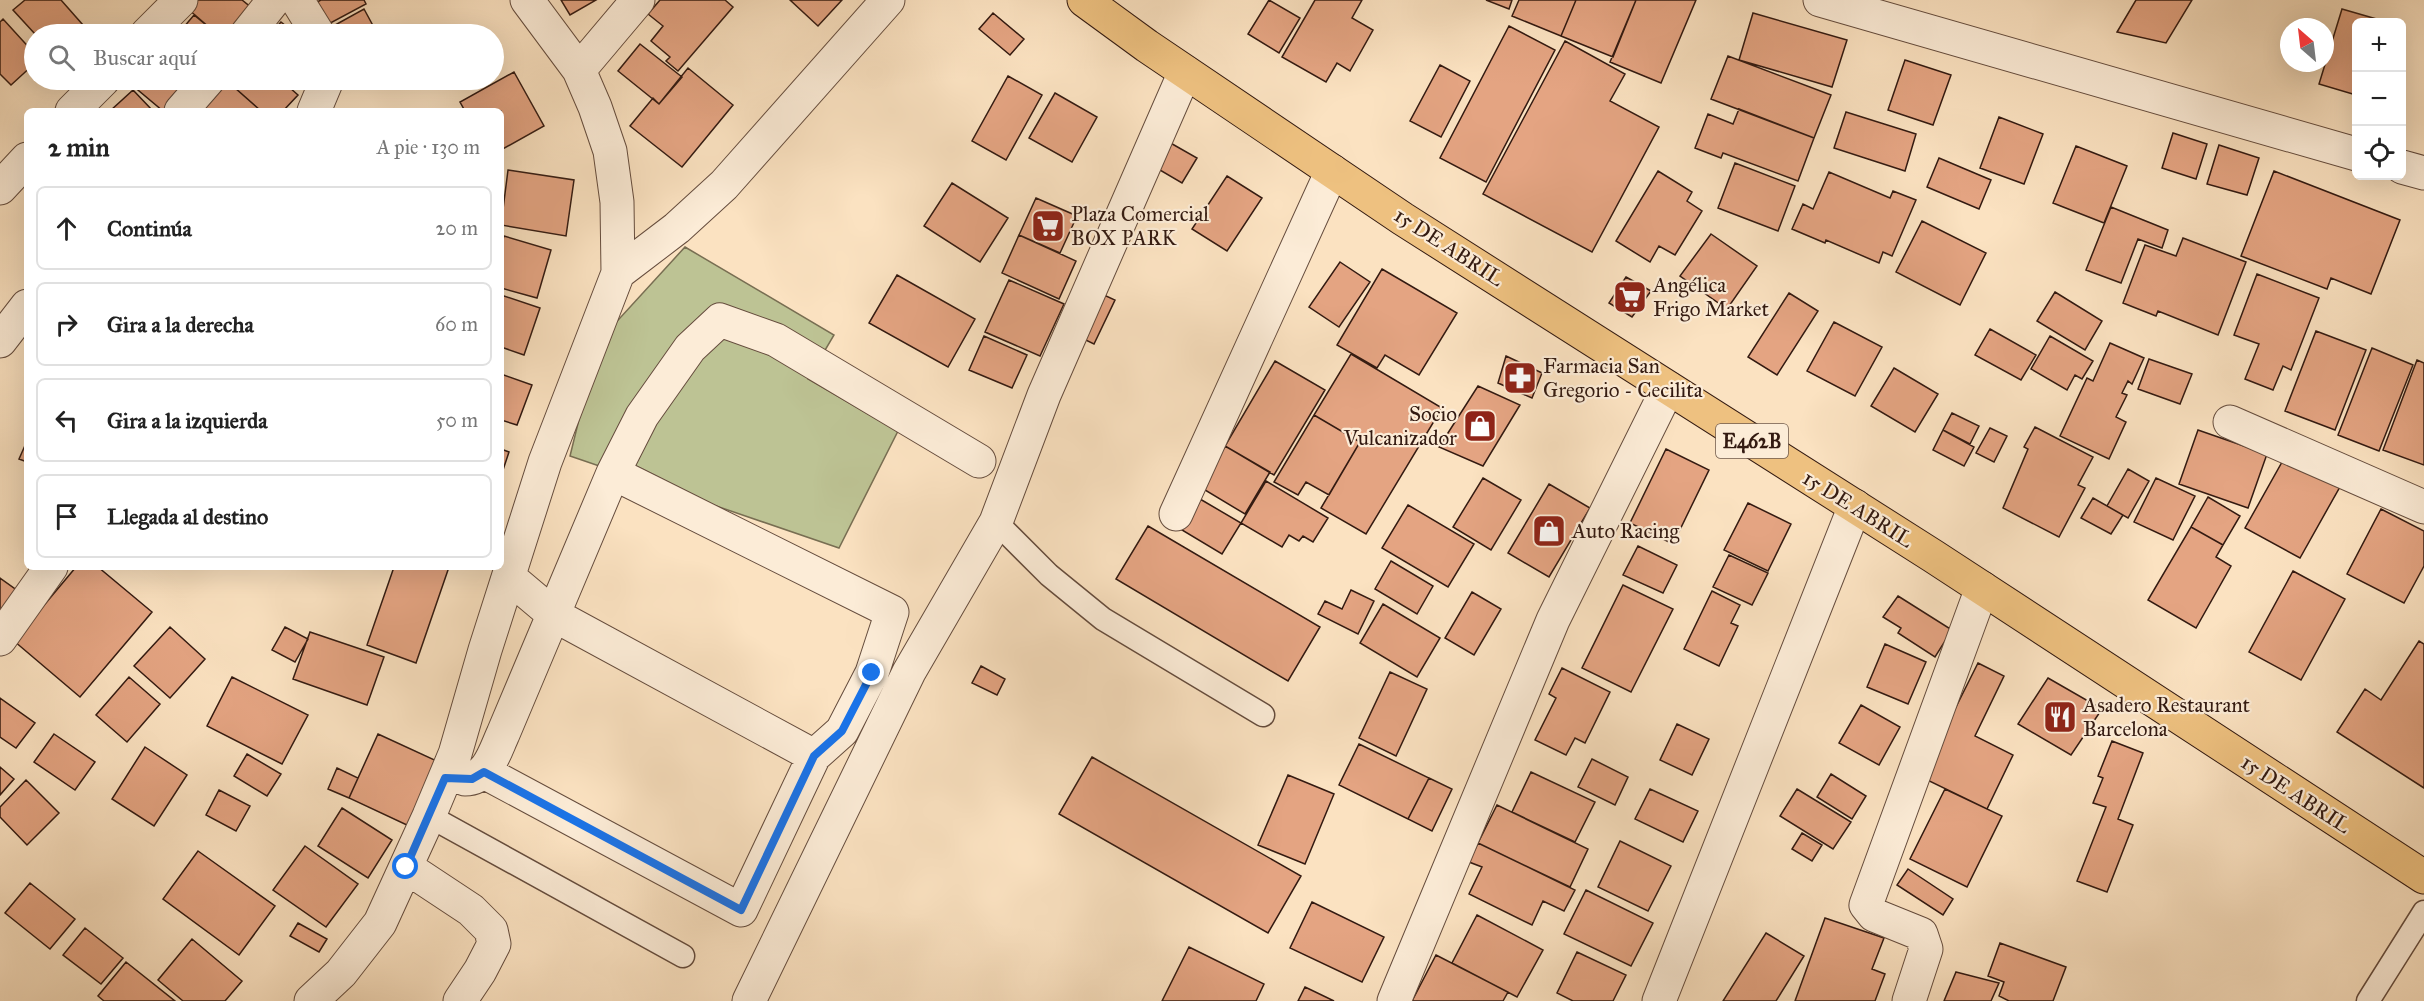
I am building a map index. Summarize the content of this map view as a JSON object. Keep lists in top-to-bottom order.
{
  "streets": {
    "main road": ["15 DE ABRIL", "E462B"]
  },
  "places": {
    "supermarket": ["Plaza Comercial BOX PARK", "Angélica Frigo Market"],
    "pharmacy": ["Farmacia San Gregorio - Cecilita"],
    "shop": ["Socio Vulcanizador", "Auto Racing"],
    "restaurant": ["Asadero Restaurant Barcelona"]
  },
  "north": "top left",
  "page": {
    "map_buttons": ["+", "−"],
    "search": "Buscar aquí",
    "heading": ["2 min", "A pie · 130 m"],
    "list": [
      ["Continúa", "20 m"],
      ["Gira a la derecha", "60 m"],
      ["Gira a la izquierda", "50 m"],
      "Llegada al destino"
    ]
  }
}
